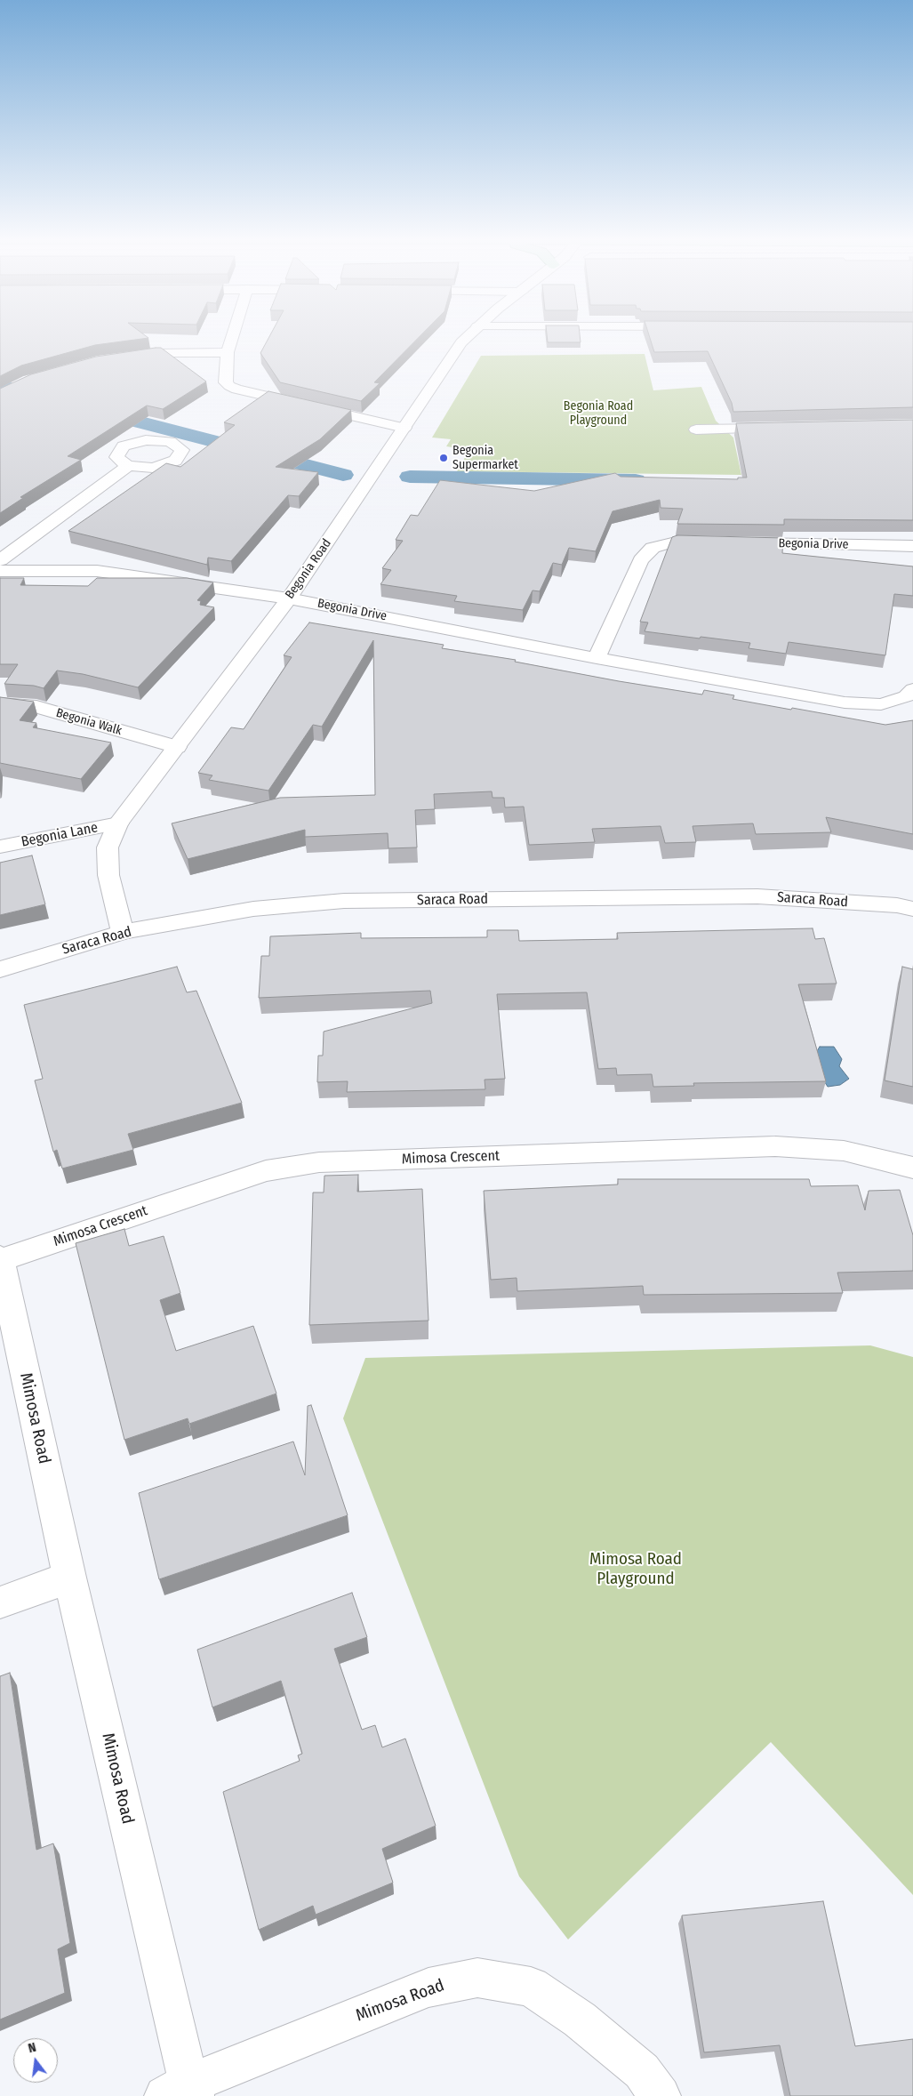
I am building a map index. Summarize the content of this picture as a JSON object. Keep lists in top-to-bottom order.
{
  "streets": {
    "street": [
      "Begonia Drive",
      "Begonia Road",
      "Begonia Walk",
      "Begonia Lane",
      "Saraca Road",
      "Mimosa Crescent",
      "Mimosa Road"
    ]
  },
  "crossings": [
    ["Begonia Drive", "Begonia Road"],
    ["Begonia Road", "Begonia Walk"],
    ["Begonia Road", "Begonia Lane"],
    ["Begonia Road", "Saraca Road"],
    ["Mimosa Crescent", "Mimosa Road"]
  ],
  "parks": ["Begonia Road Playground", "Mimosa Road Playground"],
  "places": ["Begonia Supermarket"],
  "north": "top"
}
